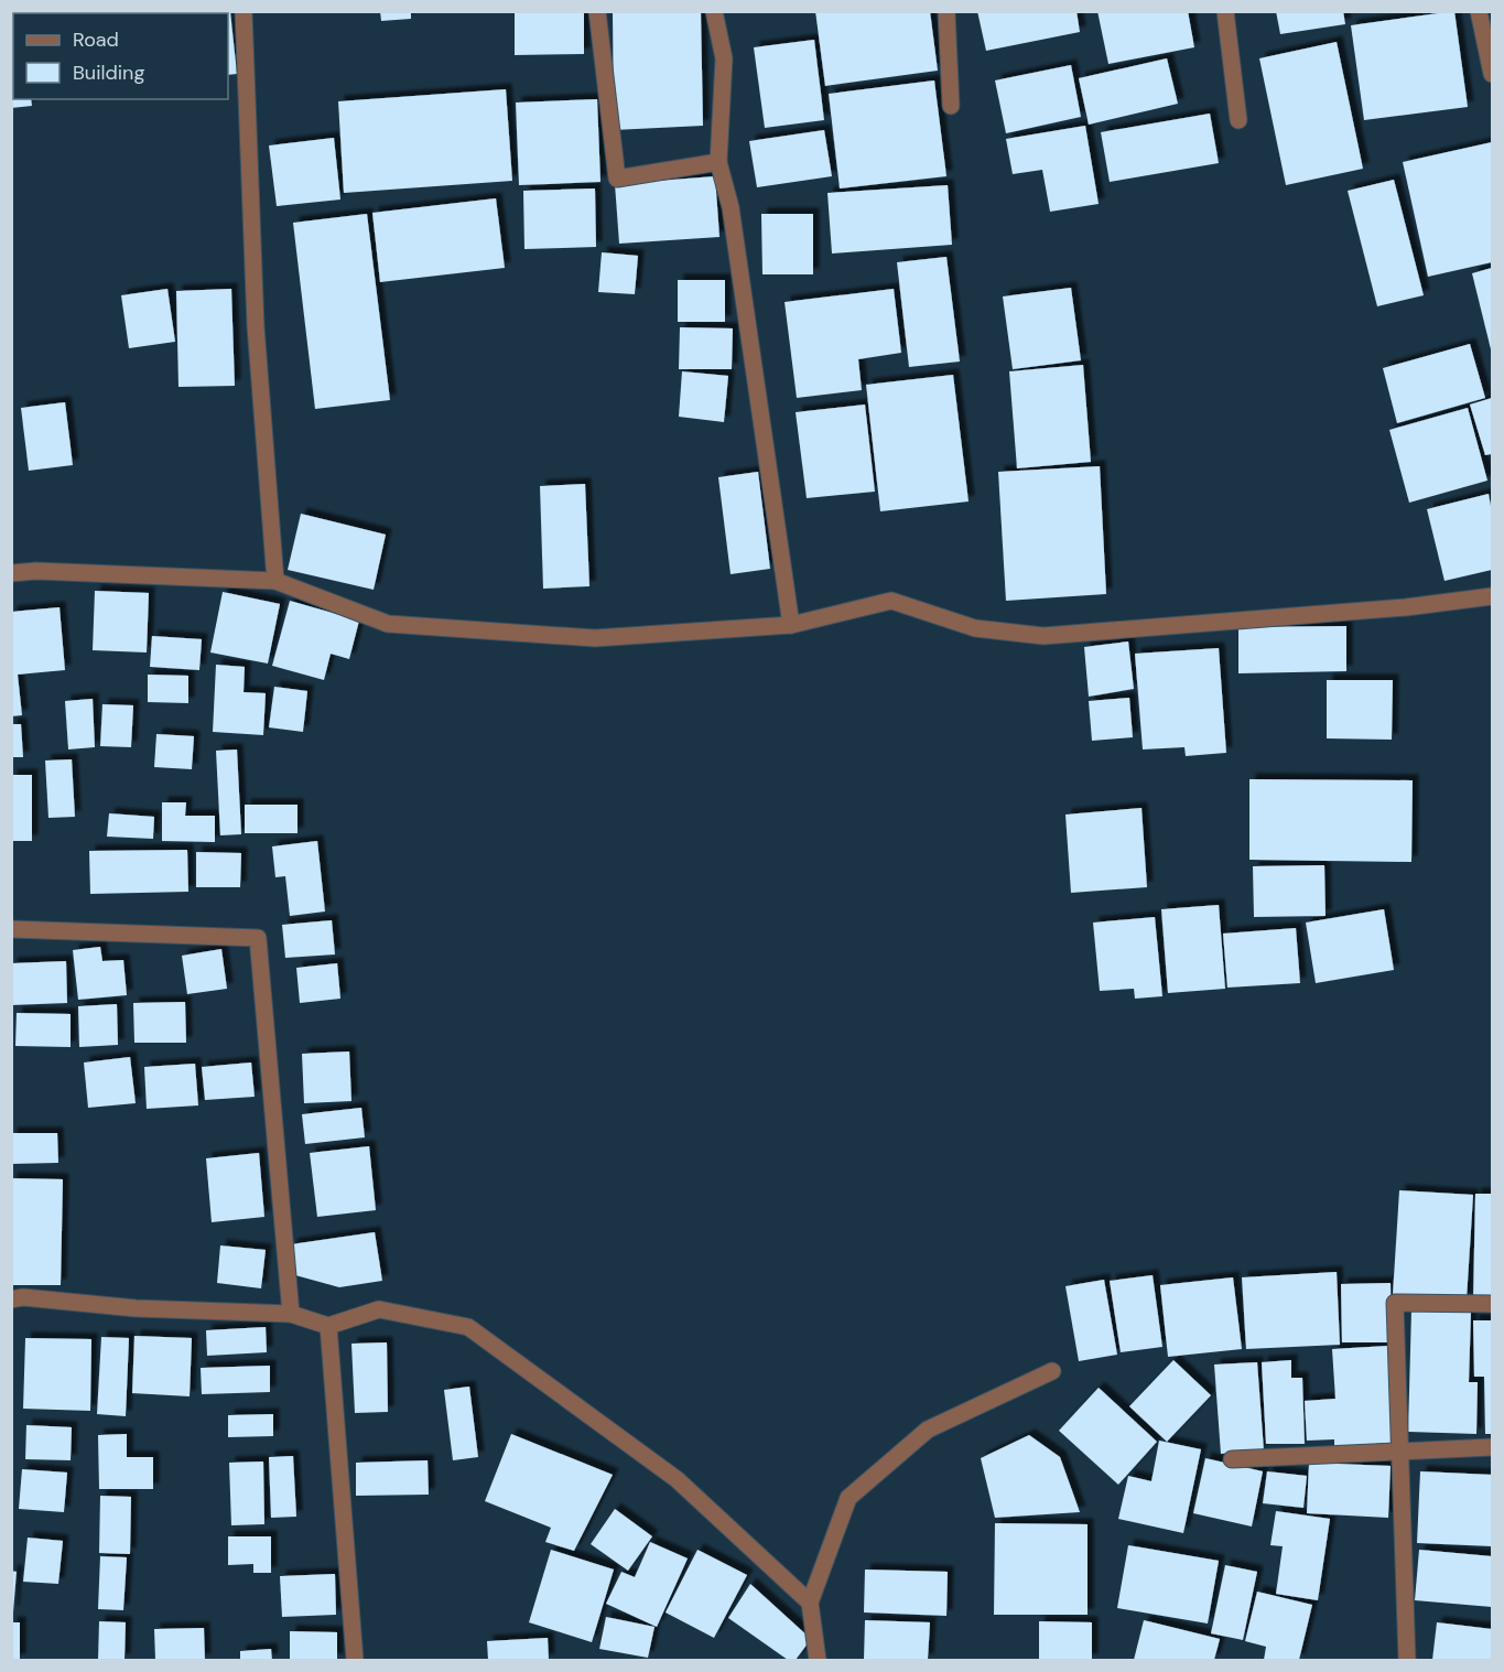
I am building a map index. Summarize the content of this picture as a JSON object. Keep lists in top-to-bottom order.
{
  "legend": ["Road", "Building"]
}
